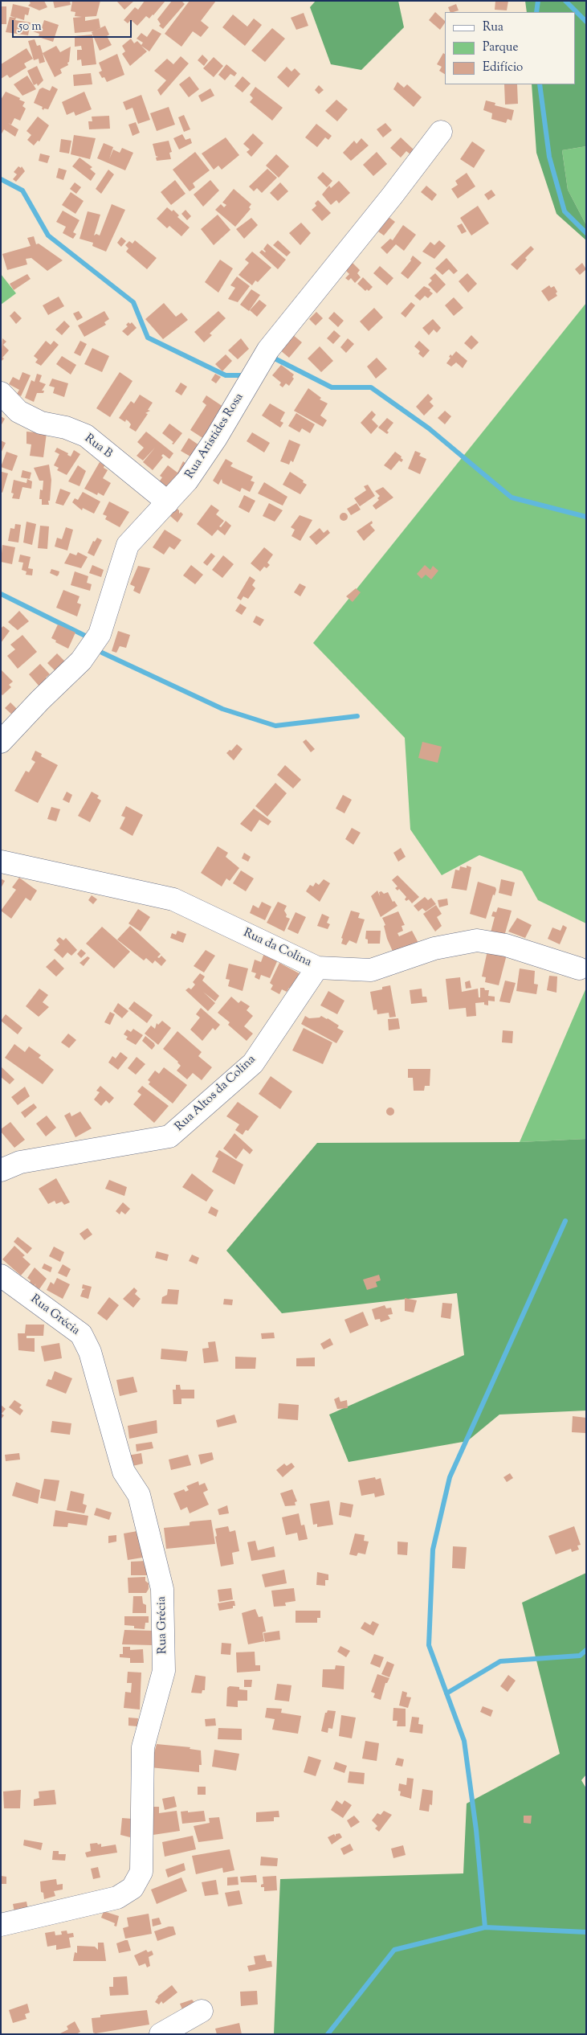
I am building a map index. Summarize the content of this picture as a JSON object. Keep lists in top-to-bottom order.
{
  "streets": {
    "street": [
      "Rua Aristides Rosa",
      "Rua B",
      "Rua da Colina",
      "Rua Altos da Colina",
      "Rua Grécia"
    ]
  },
  "crossings": [
    ["Rua Aristides Rosa", "Rua B"],
    ["Rua da Colina", "Rua Altos da Colina"]
  ],
  "legend": ["Rua", "Parque", "Edifício"],
  "scale_bar": "50 m"
}
